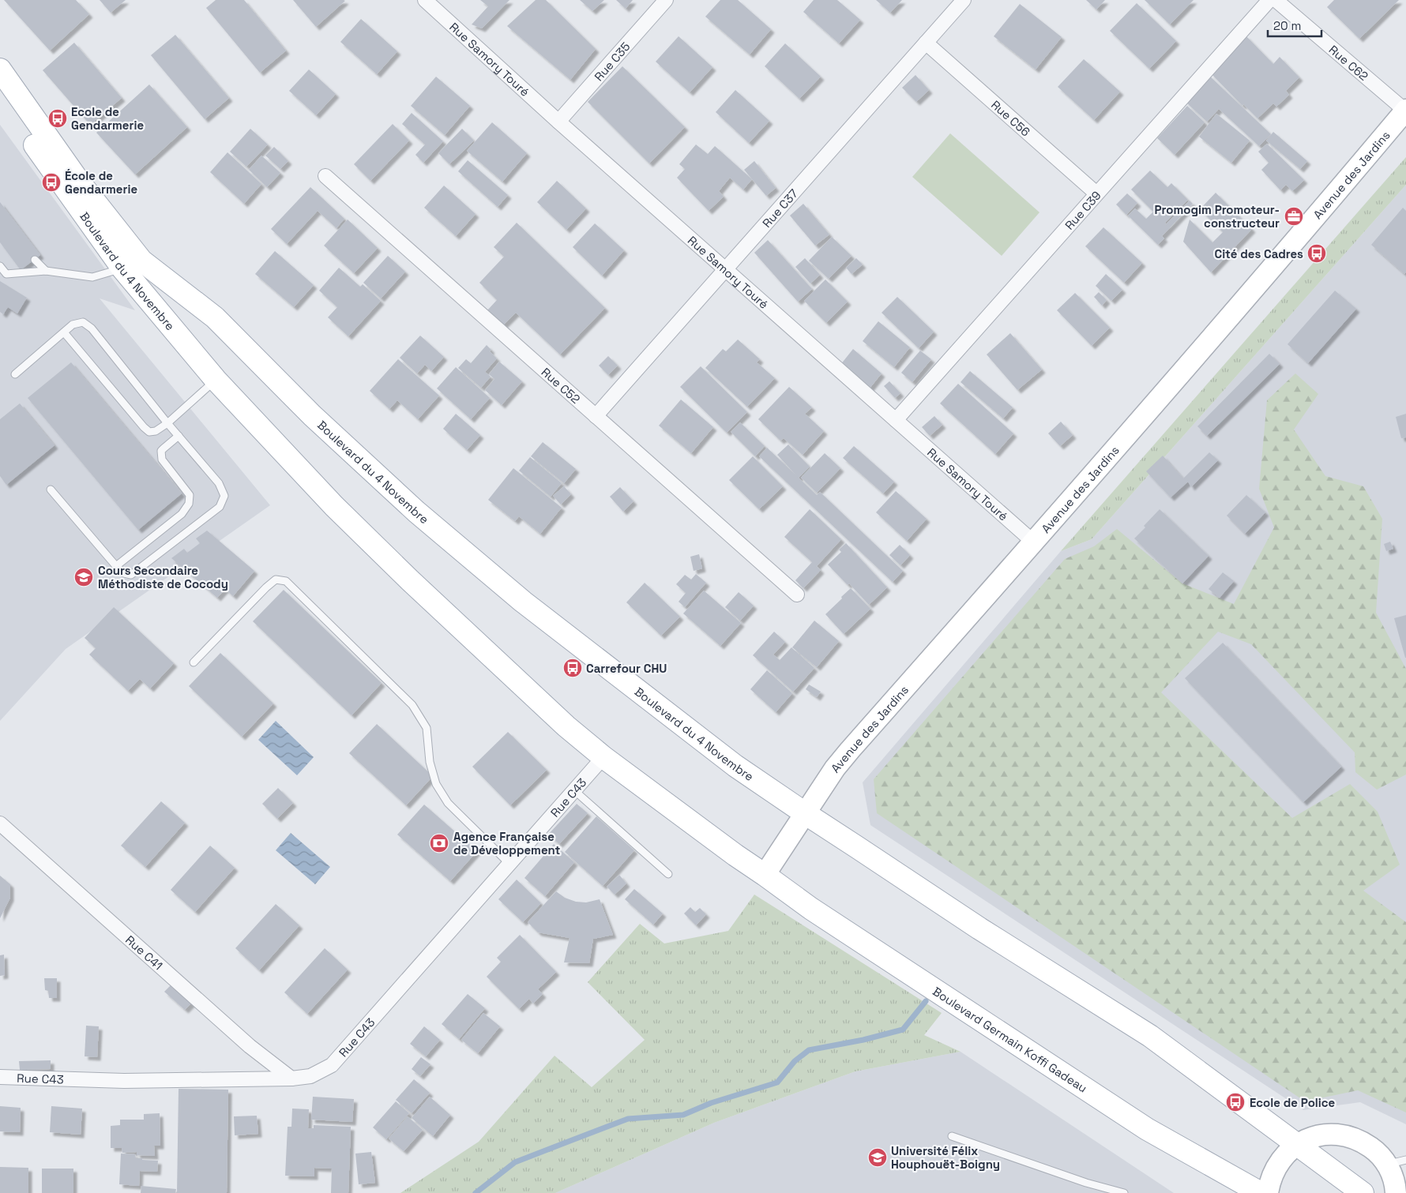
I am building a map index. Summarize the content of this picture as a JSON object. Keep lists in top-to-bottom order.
{
  "streets": {
    "main road": ["Avenue des Jardins", "Boulevard du 4 Novembre", "Boulevard Germain Koffi Gadeau"],
    "street": [
      "Rue Samory Touré",
      "Rue C35",
      "Rue C62",
      "Rue C56",
      "Rue C37",
      "Rue C39",
      "Rue C52",
      "Rue C43",
      "Rue C41"
    ]
  },
  "crossings": [
    ["Rue Samory Touré", "Rue C35"],
    ["Rue Samory Touré", "Avenue des Jardins"],
    ["Rue Samory Touré", "Rue C37"],
    ["Rue Samory Touré", "Rue C39"],
    ["Rue C62", "Avenue des Jardins"],
    ["Rue C56", "Rue C37"],
    ["Rue C56", "Rue C39"],
    ["Avenue des Jardins", "Boulevard du 4 Novembre"],
    ["Avenue des Jardins", "Boulevard Germain Koffi Gadeau"],
    ["Rue C37", "Rue C52"],
    ["Boulevard du 4 Novembre", "Rue C43"],
    ["Boulevard du 4 Novembre", "Boulevard Germain Koffi Gadeau"],
    ["Rue C43", "Rue C41"]
  ],
  "places": {
    "bus stop": [
      "Ecole de Gendarmerie",
      "École de Gendarmerie",
      "Cité des Cadres",
      "Carrefour CHU",
      "Ecole de Police"
    ],
    "office": ["Promogim Promoteur- constructeur"],
    "school or university": ["Cours Secondaire Méthodiste de Cocody", "Université Félix Houphouët-Boigny"],
    "bank": ["Agence Française de Développement"]
  },
  "scale_bar": "20 m"
}
